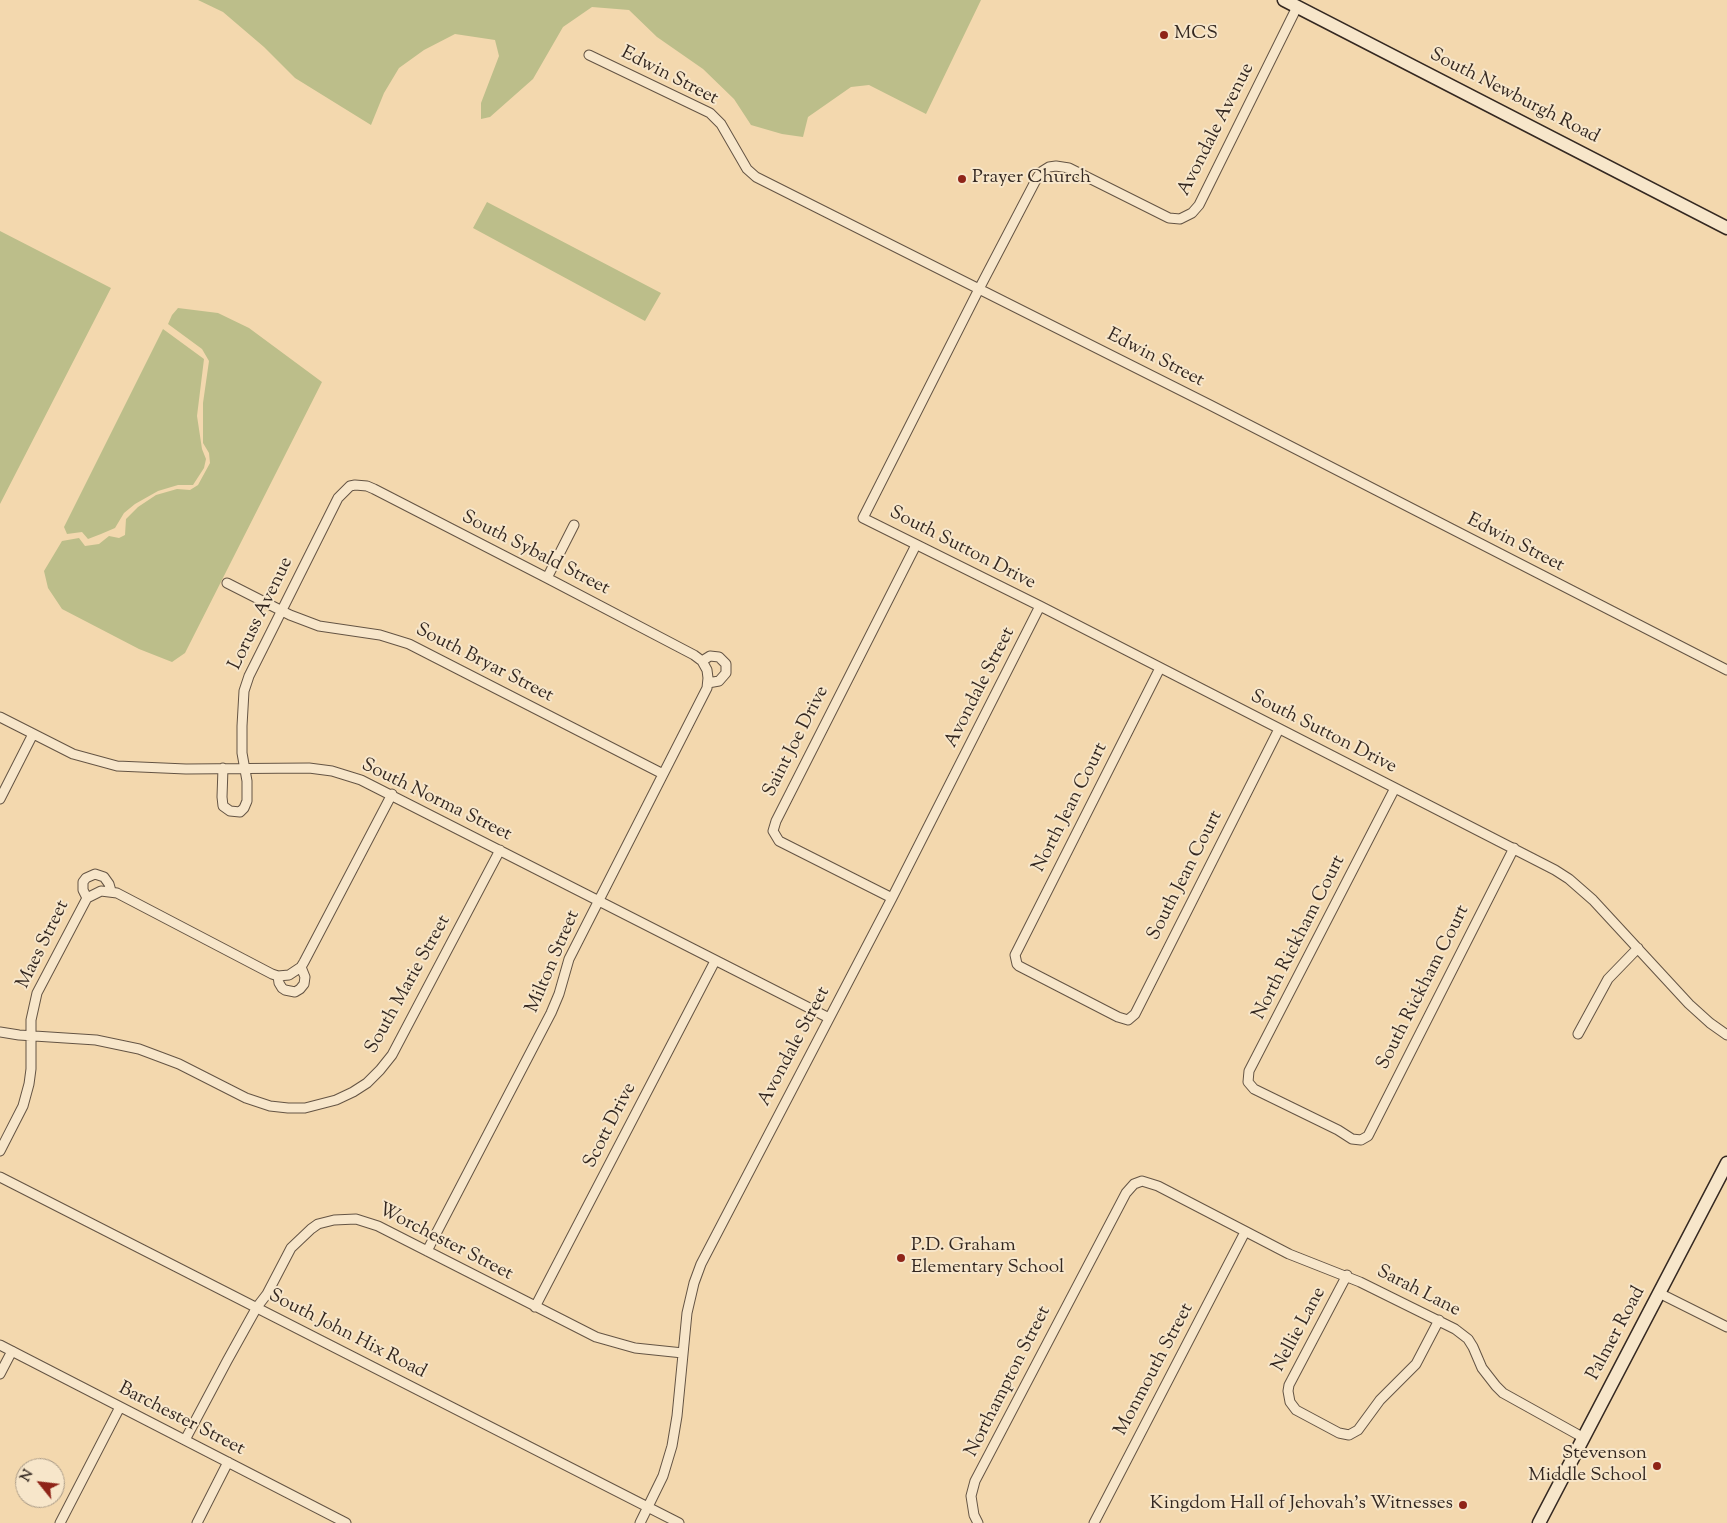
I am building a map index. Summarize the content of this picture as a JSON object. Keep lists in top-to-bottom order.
{
  "streets": {
    "main road": ["South Newburgh Road", "Palmer Road"],
    "street": [
      "Edwin Street",
      "Avondale Avenue",
      "South Sutton Drive",
      "South Sybald Street",
      "Loruss Avenue",
      "South Bryar Street",
      "Avondale Street",
      "Saint Joe Drive",
      "South Norma Street",
      "North Jean Court",
      "South Jean Court",
      "North Rickham Court",
      "Maes Street",
      "Milton Street",
      "South Marie Street",
      "South Rickham Court",
      "Scott Drive",
      "Worchester Street",
      "Sarah Lane",
      "Nellie Lane",
      "South John Hix Road",
      "Monmouth Street",
      "Northampton Street",
      "Barchester Street"
    ]
  },
  "crossings": [
    ["Edwin Street", "Avondale Avenue"],
    ["Edwin Street", "South Sutton Drive"],
    ["South Newburgh Road", "Avondale Avenue"],
    ["Avondale Avenue", "South Sutton Drive"],
    ["South Sutton Drive", "Avondale Street"],
    ["South Sutton Drive", "Saint Joe Drive"],
    ["South Sutton Drive", "North Jean Court"],
    ["South Sutton Drive", "South Jean Court"],
    ["South Sutton Drive", "North Rickham Court"],
    ["South Sutton Drive", "South Rickham Court"],
    ["South Sybald Street", "Loruss Avenue"],
    ["South Sybald Street", "Milton Street"],
    ["Loruss Avenue", "South Bryar Street"],
    ["Loruss Avenue", "South Norma Street"],
    ["South Bryar Street", "Milton Street"],
    ["Avondale Street", "Saint Joe Drive"],
    ["Avondale Street", "South Norma Street"],
    ["Avondale Street", "Worchester Street"],
    ["Avondale Street", "South John Hix Road"],
    ["South Norma Street", "Maes Street"],
    ["South Norma Street", "Milton Street"],
    ["South Norma Street", "South Marie Street"],
    ["South Norma Street", "Scott Drive"],
    ["North Jean Court", "South Jean Court"],
    ["North Rickham Court", "South Rickham Court"],
    ["Maes Street", "South Marie Street"],
    ["Milton Street", "Worchester Street"],
    ["Scott Drive", "Worchester Street"],
    ["Worchester Street", "South John Hix Road"],
    ["Worchester Street", "Barchester Street"],
    ["Sarah Lane", "Nellie Lane"],
    ["Sarah Lane", "Palmer Road"],
    ["Sarah Lane", "Monmouth Street"],
    ["Sarah Lane", "Northampton Street"],
    ["Monmouth Street", "Northampton Street"]
  ],
  "places": [
    "MCS",
    "Prayer Church",
    "P.D. Graham Elementary School",
    "Stevenson Middle School",
    "Kingdom Hall of Jehovah's Witnesses"
  ],
  "north": "top left"
}
